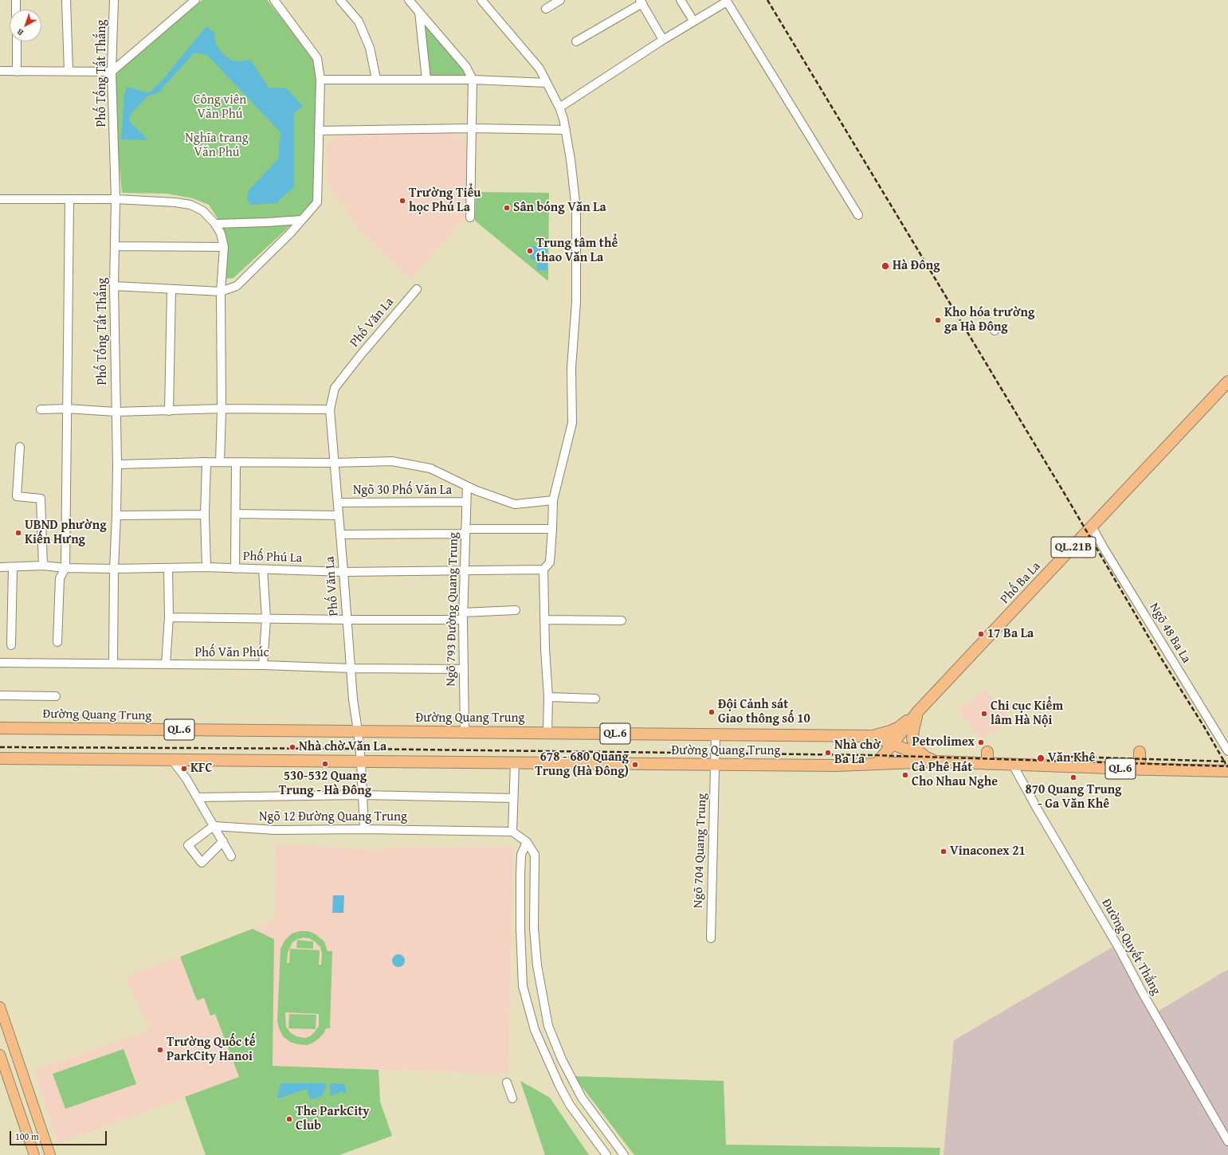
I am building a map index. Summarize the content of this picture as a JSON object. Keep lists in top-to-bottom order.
{
  "streets": {
    "highway": [
      "QL.21B",
      "Phố Ba La",
      "Đường Quang Trung",
      "QL.6"
    ],
    "street": [
      "Phố Tống Tất Thắng",
      "Phố Văn La",
      "Ngõ 30 Phố Văn La",
      "Phố Phú La",
      "Ngõ 793 Đường Quang Trung",
      "Ngõ 48 Ba La",
      "Phố Văn Phúc",
      "Ngõ 12 Đường Quang Trung",
      "Ngõ 704 Quang Trung",
      "Đường Quyết Thắng"
    ]
  },
  "crossings": [
    ["Phố Tống Tất Thắng", "Phố Phú La"],
    ["Phố Tống Tất Thắng", "Phố Văn Phúc"],
    ["Phố Văn La", "Ngõ 30 Phố Văn La"],
    ["Phố Văn La", "Phố Phú La"],
    ["Phố Văn La", "Phố Văn Phúc"],
    ["Phố Văn La", "Đường Quang Trung"],
    ["Phố Văn La", "Ngõ 12 Đường Quang Trung"],
    ["Ngõ 30 Phố Văn La", "Ngõ 793 Đường Quang Trung"],
    ["Phố Phú La", "Ngõ 793 Đường Quang Trung"],
    ["Phố Ba La", "Ngõ 48 Ba La"],
    ["Phố Ba La", "Đường Quang Trung"],
    ["Ngõ 793 Đường Quang Trung", "Phố Văn Phúc"],
    ["Ngõ 793 Đường Quang Trung", "Đường Quang Trung"],
    ["Đường Quang Trung", "Ngõ 704 Quang Trung"],
    ["Đường Quang Trung", "Đường Quyết Thắng"]
  ],
  "parks": ["Công viên Văn Phú", "Nghĩa trang Văn Phú"],
  "places": [
    "Trường Tiểu học Phú La",
    "Sân bóng Văn La",
    "Trung tâm thể thao Văn La",
    "Hà Đông",
    "Kho hóa trường ga Hà Đông",
    "UBND phường Kiến Hưng",
    "17 Ba La",
    "Đội Cảnh sát Giao thông số 10",
    "Chi cục Kiểm lâm Hà Nội",
    "Petrolimex",
    "Nhà chờ Văn La",
    "Nhà chờ Ba La",
    "Văn Khê",
    "530-532 Quang Trung - Hà Đông",
    "678 - 680 Quang Trung (Hà Đông)",
    "KFC",
    "Cà Phê Hát Cho Nhau Nghe",
    "870 Quang Trung - Ga Văn Khê",
    "Vinaconex 21",
    "Trường Quốc tế ParkCity Hanoi",
    "The ParkCity Club"
  ],
  "scale_bar": "100 m",
  "north": "bottom left"
}
